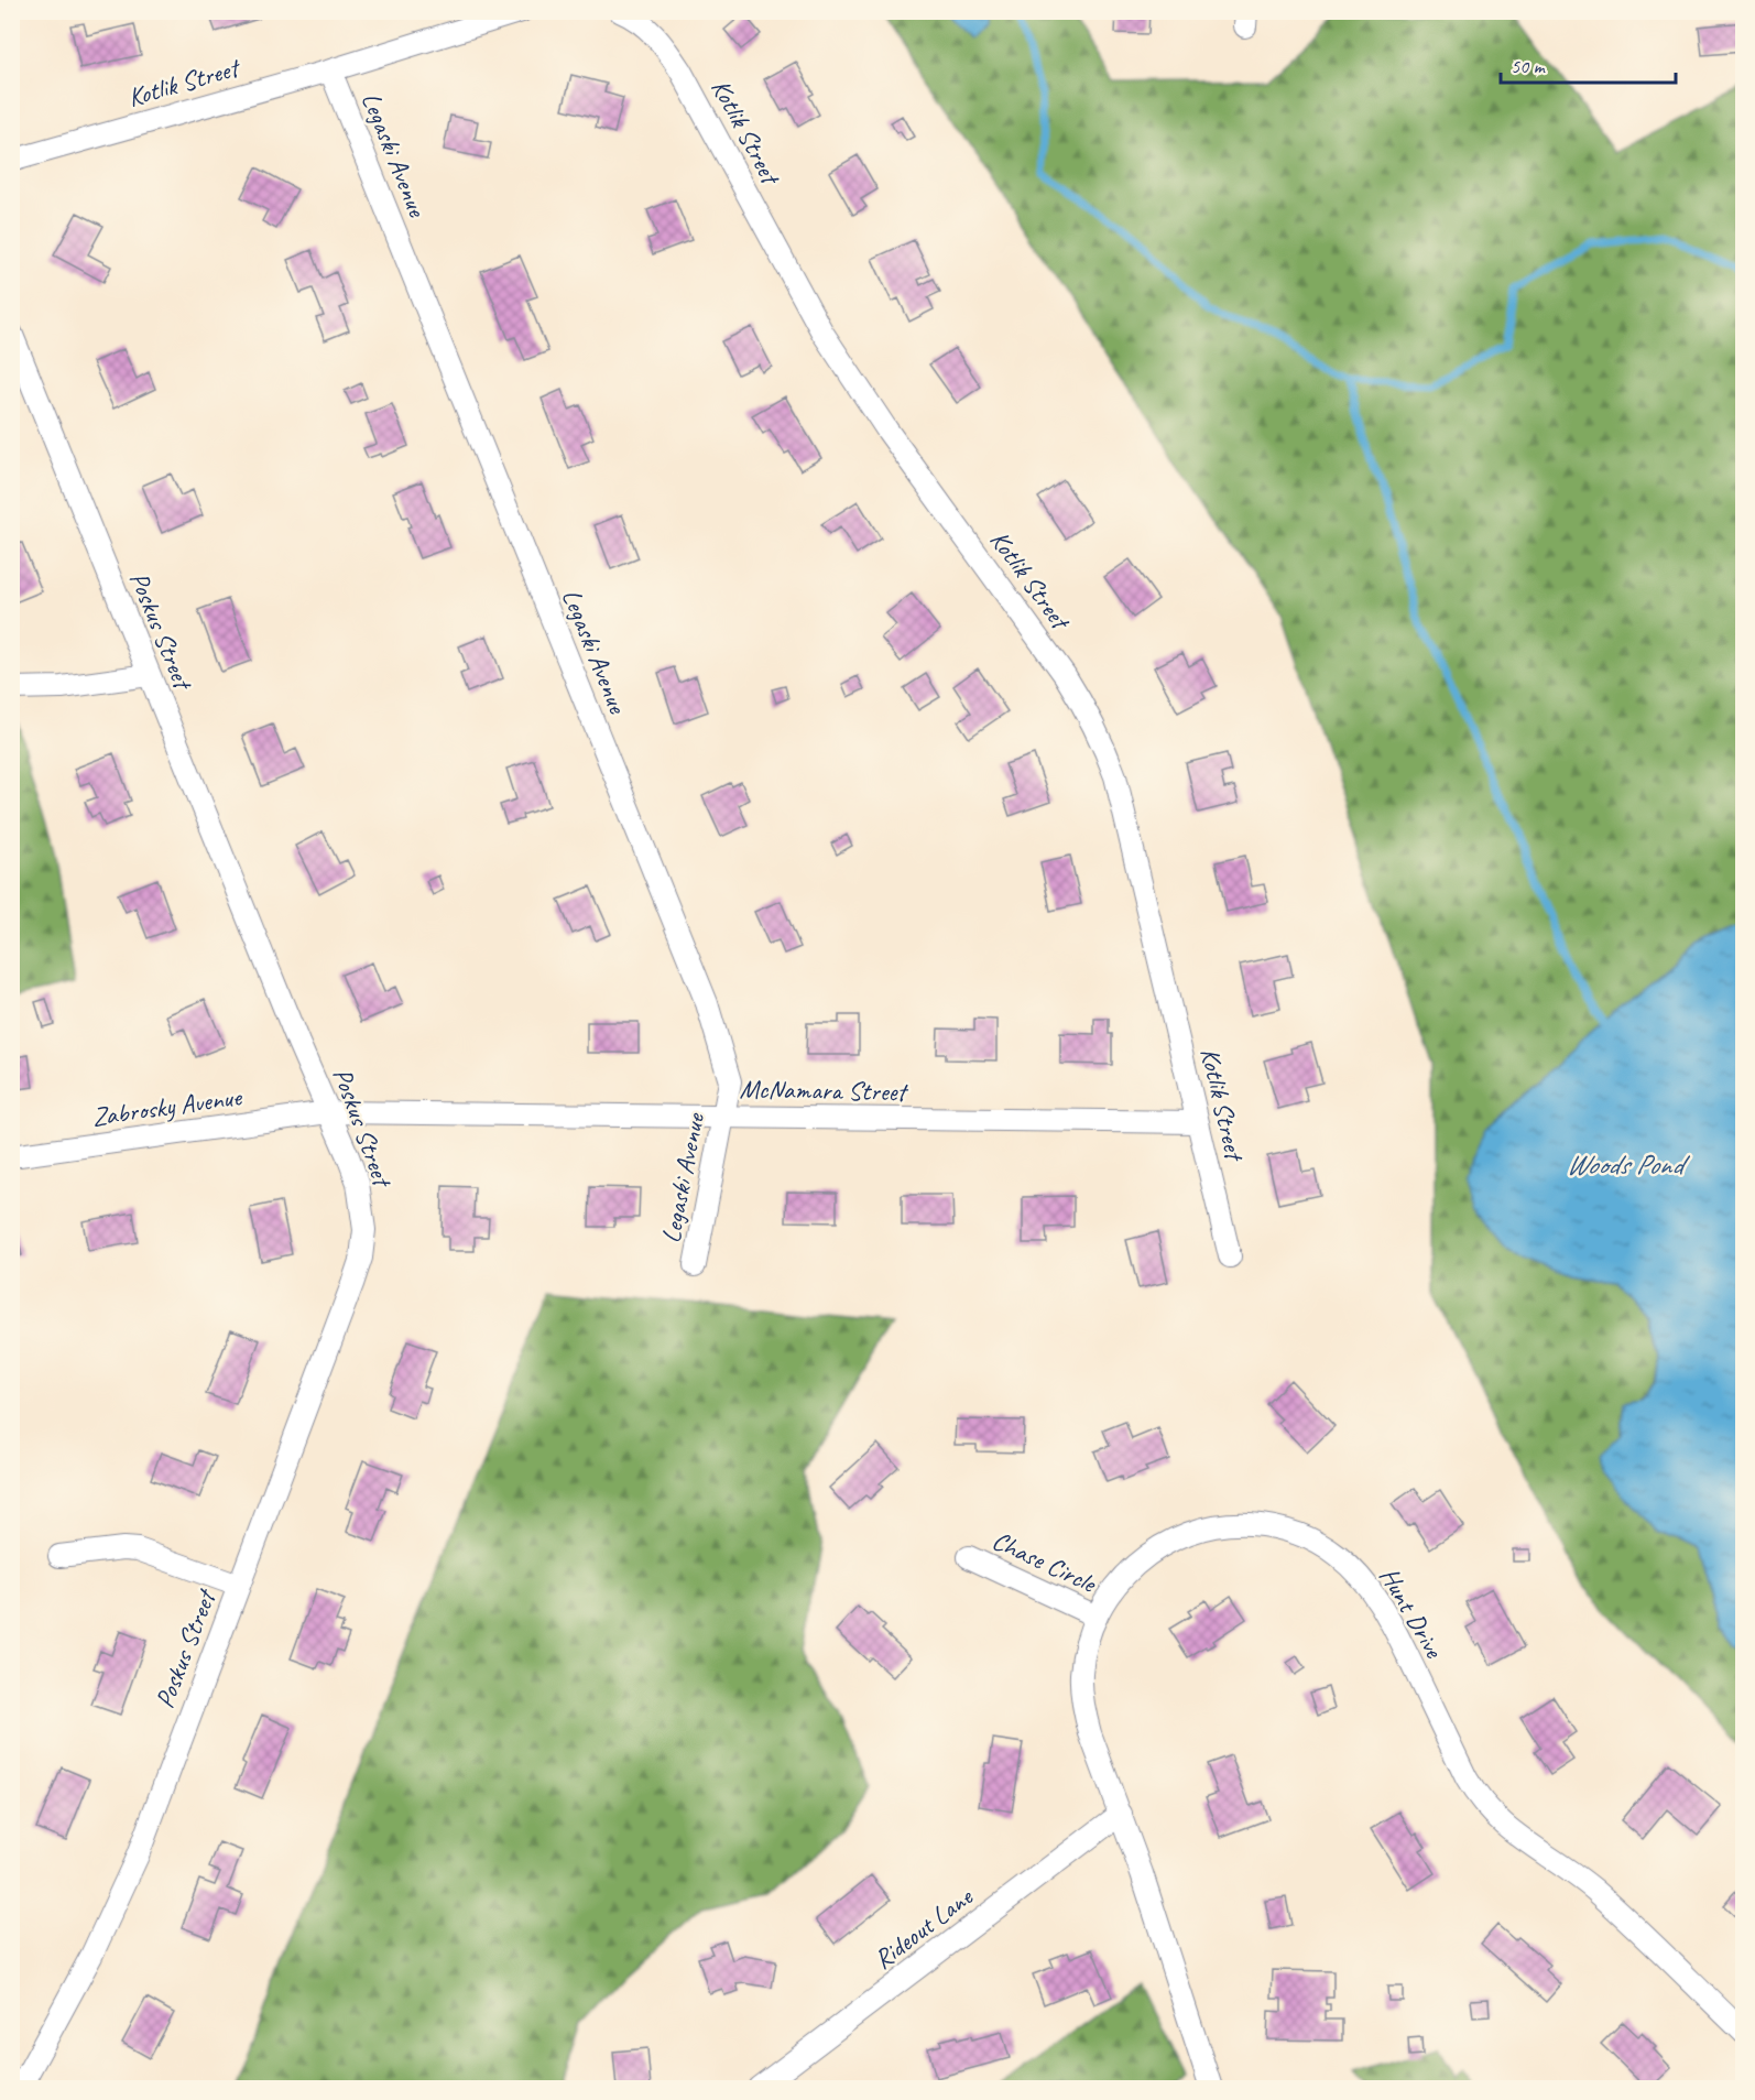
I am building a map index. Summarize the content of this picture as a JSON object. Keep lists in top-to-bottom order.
{
  "streets": {
    "street": [
      "Kotlik Street",
      "Legaski Avenue",
      "Poskus Street",
      "McNamara Street",
      "Zabrosky Avenue",
      "Chase Circle",
      "Hunt Drive",
      "Rideout Lane"
    ]
  },
  "crossings": [
    ["Kotlik Street", "Legaski Avenue"],
    ["Kotlik Street", "McNamara Street"],
    ["Legaski Avenue", "McNamara Street"],
    ["Poskus Street", "McNamara Street"],
    ["Poskus Street", "Zabrosky Avenue"],
    ["McNamara Street", "Zabrosky Avenue"],
    ["Chase Circle", "Hunt Drive"],
    ["Hunt Drive", "Rideout Lane"]
  ],
  "water": ["Woods Pond"],
  "scale_bar": "50 m"
}
